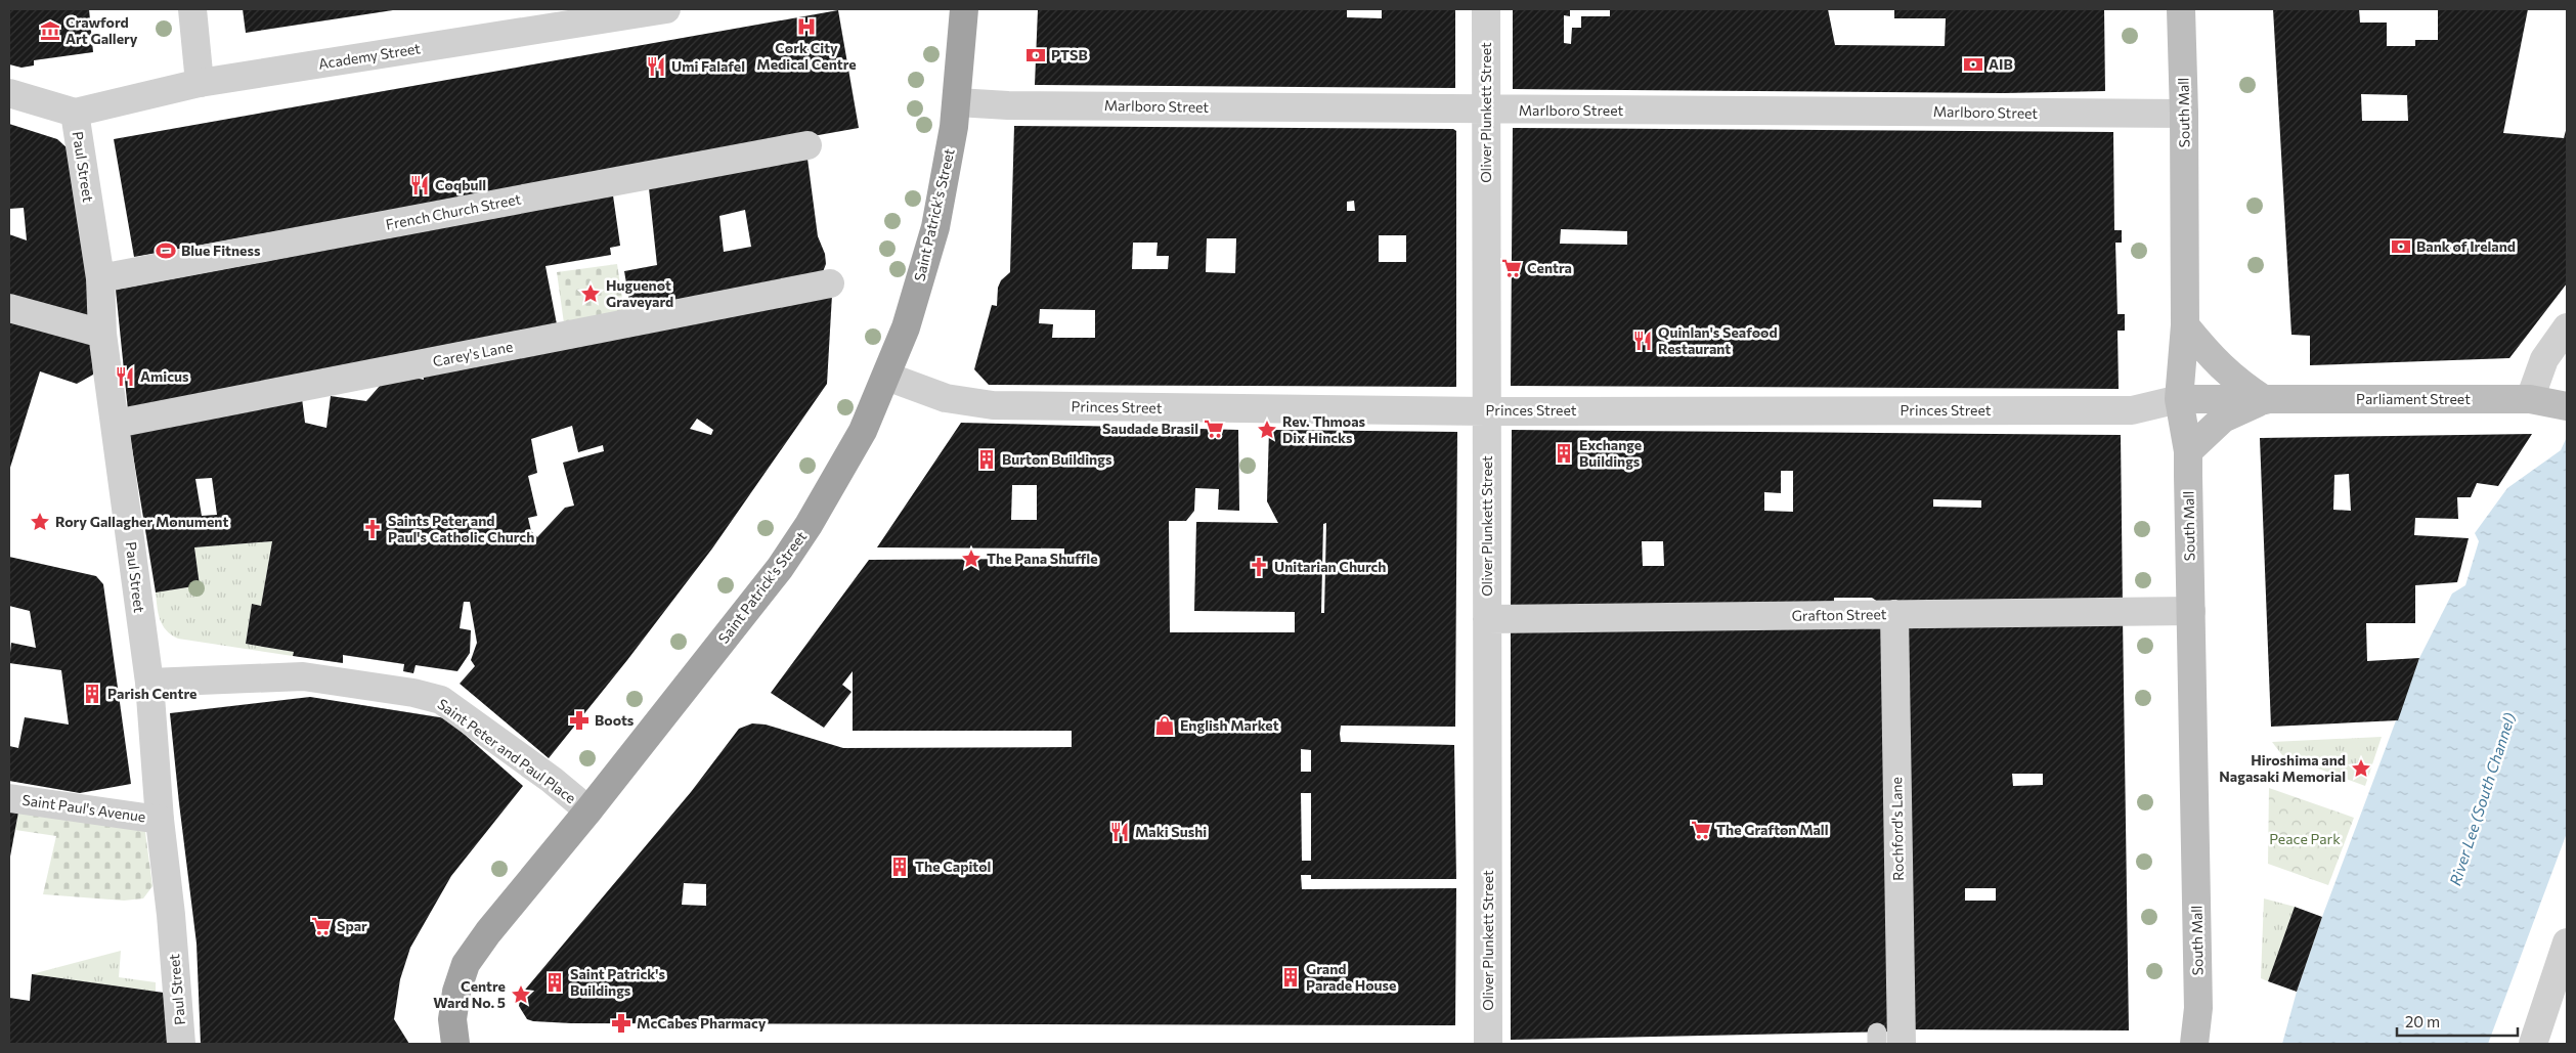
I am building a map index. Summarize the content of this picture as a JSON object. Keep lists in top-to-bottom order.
{
  "streets": {
    "highway": ["Saint Patrick's Street"],
    "main road": ["South Mall", "Parliament Street"],
    "street": [
      "Academy Street",
      "Marlboro Street",
      "Oliver Plunkett Street",
      "Paul Street",
      "French Church Street",
      "Carey's Lane",
      "Princes Street",
      "Grafton Street",
      "Saint Peter and Paul Place",
      "Saint Paul's Avenue",
      "Rochford's Lane"
    ]
  },
  "crossings": [
    ["Academy Street", "Paul Street"],
    ["Marlboro Street", "Oliver Plunkett Street"],
    ["Marlboro Street", "South Mall"],
    ["Marlboro Street", "Saint Patrick's Street"],
    ["Oliver Plunkett Street", "Princes Street"],
    ["Oliver Plunkett Street", "Grafton Street"],
    ["South Mall", "Parliament Street"],
    ["South Mall", "Princes Street"],
    ["South Mall", "Grafton Street"],
    ["Paul Street", "French Church Street"],
    ["Paul Street", "Carey's Lane"],
    ["Paul Street", "Saint Peter and Paul Place"],
    ["Paul Street", "Saint Paul's Avenue"],
    ["Saint Patrick's Street", "Princes Street"],
    ["Saint Patrick's Street", "Saint Peter and Paul Place"],
    ["Parliament Street", "Princes Street"],
    ["Grafton Street", "Rochford's Lane"]
  ],
  "water": ["River Lee (South Channel)"],
  "parks": ["Peace Park"],
  "places": {
    "hospital": ["Cork City Medical Centre"],
    "museum": ["Crawford Art Gallery"],
    "bank": ["PTSB", "AIB", "Bank of Ireland"],
    "restaurant": [
      "Umi Falafel",
      "Coqbull",
      "Quinlan's Seafood Restaurant",
      "Amicus",
      "Maki Sushi"
    ],
    "sports": ["Blue Fitness"],
    "supermarket": [
      "Centra",
      "Saudade Brasil",
      "The Grafton Mall",
      "Spar"
    ],
    "place": [
      "Huguenot Graveyard",
      "Rev. Thmoas Dix Hincks",
      "Rory Gallagher Monument",
      "The Pana Shuffle",
      "Hiroshima and Nagasaki Memorial",
      "Centre Ward No. 5"
    ],
    "building": [
      "Exchange Buildings",
      "Burton Buildings",
      "Parish Centre",
      "The Capitol",
      "Grand Parade House",
      "Saint Patrick's Buildings"
    ],
    "church": ["Saints Peter and Paul's Catholic Church", "Unitarian Church"],
    "pharmacy": ["Boots", "McCabes Pharmacy"],
    "shop": ["English Market"]
  },
  "scale_bar": "20 m"
}
